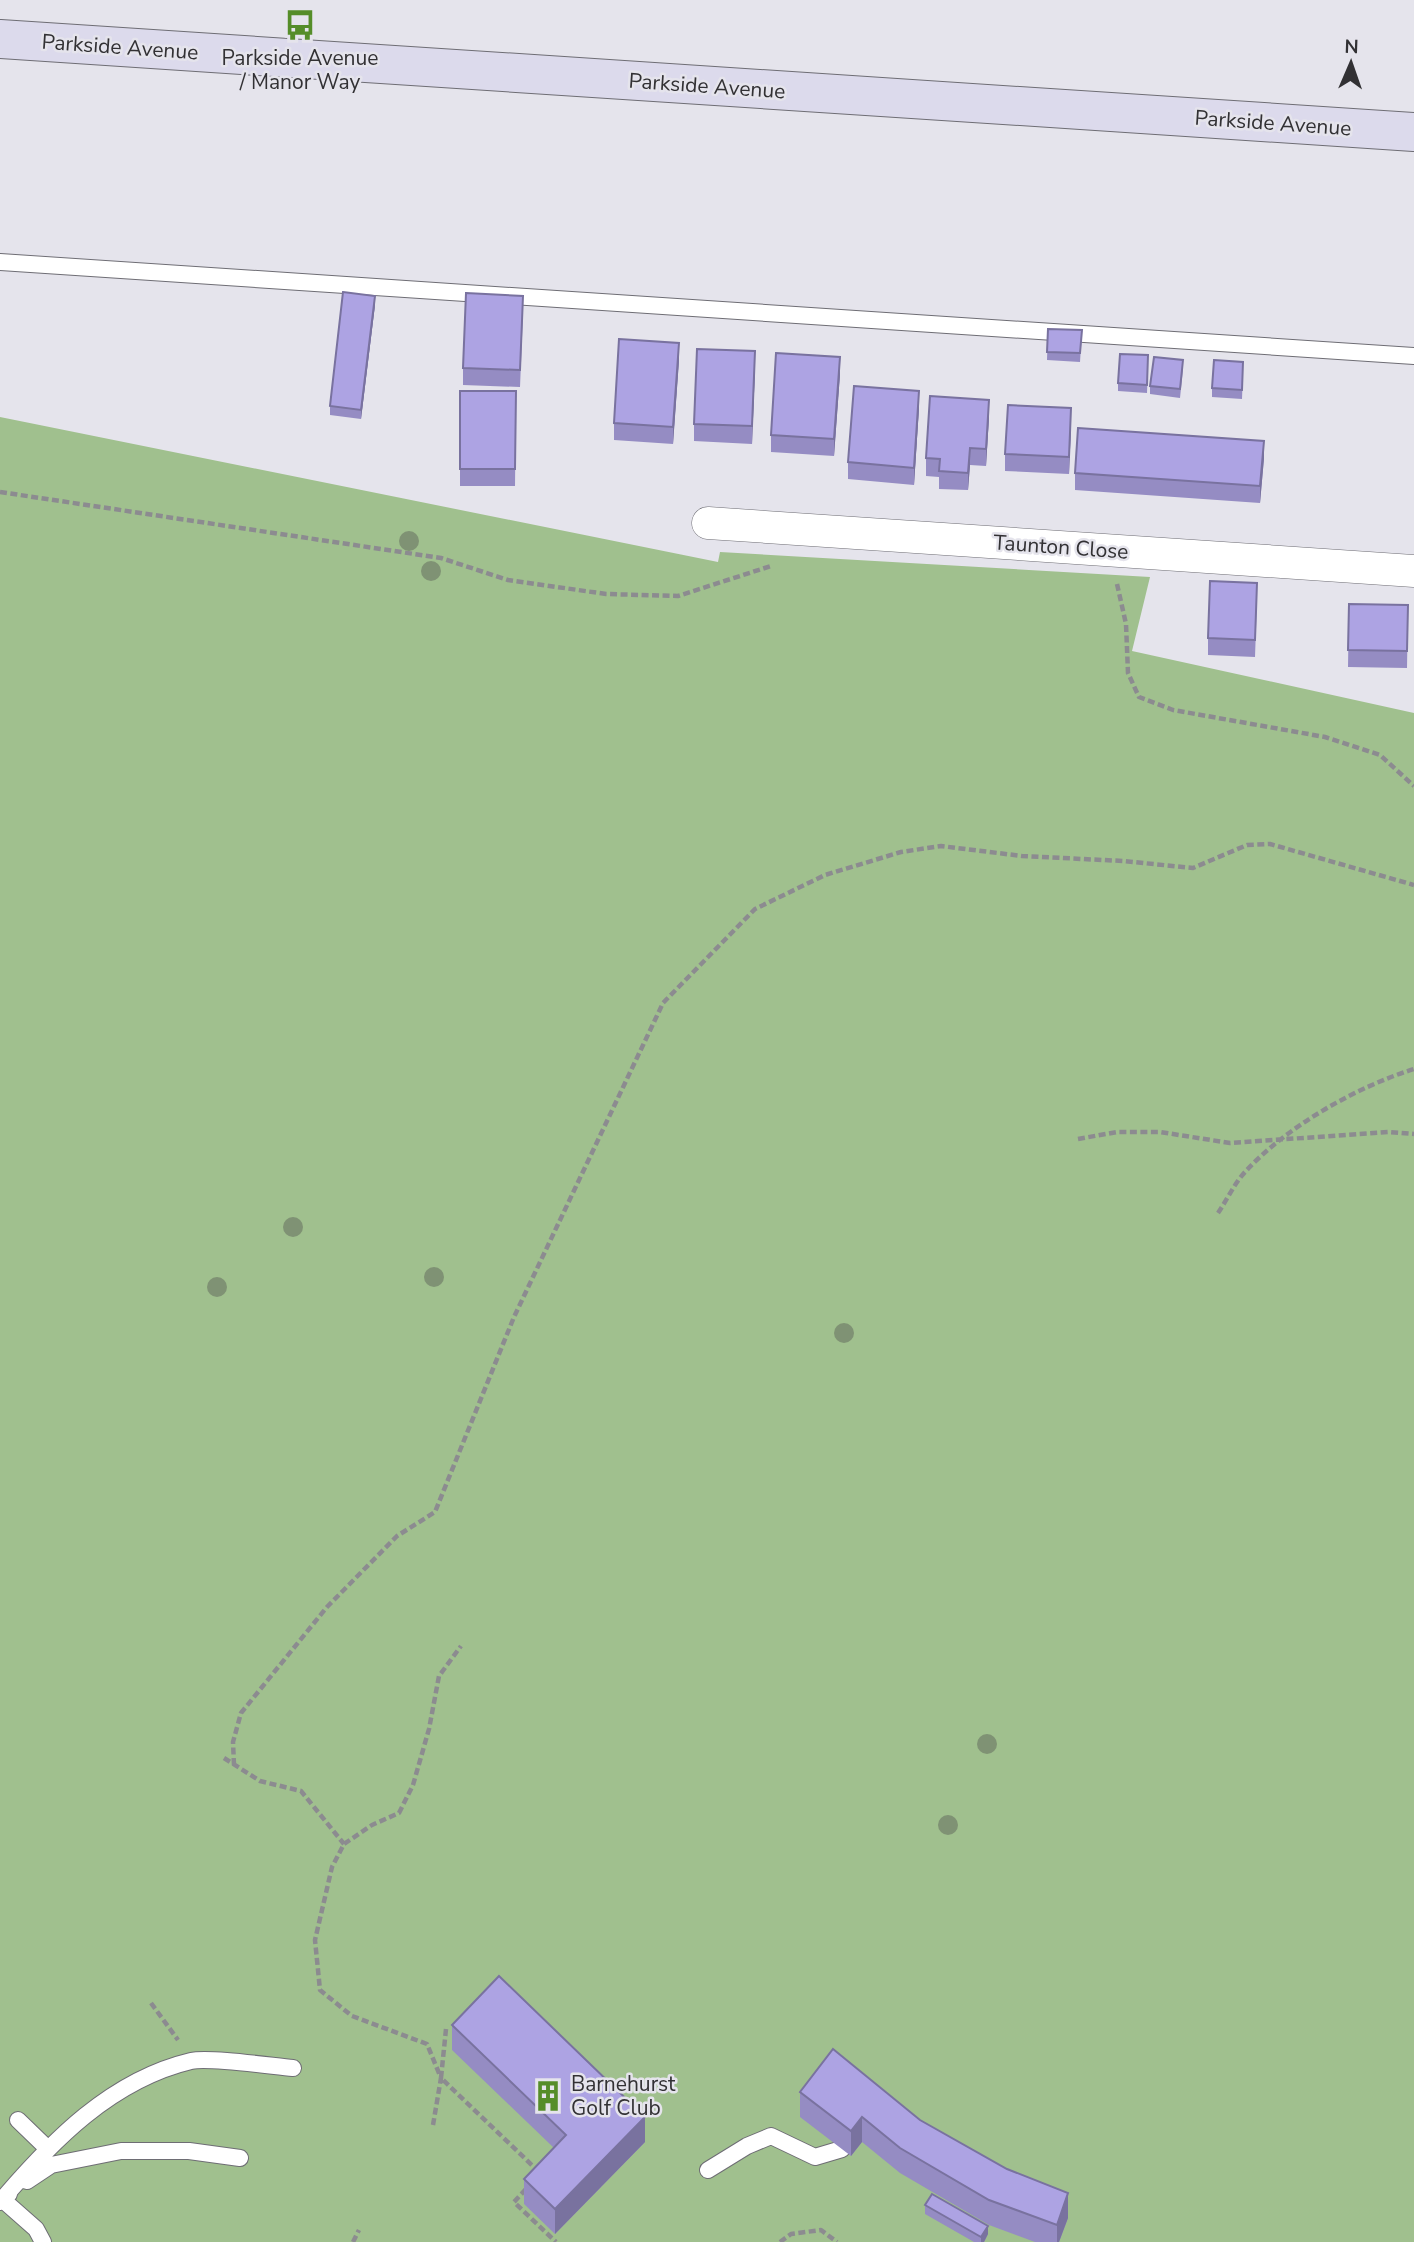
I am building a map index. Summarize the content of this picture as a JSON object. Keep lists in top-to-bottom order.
{
  "streets": {
    "street": ["Parkside Avenue", "Taunton Close"]
  },
  "places": {
    "bus stop": ["Parkside Avenue / Manor Way"],
    "building": ["Barnehurst Golf Club"]
  },
  "north": "top"
}
